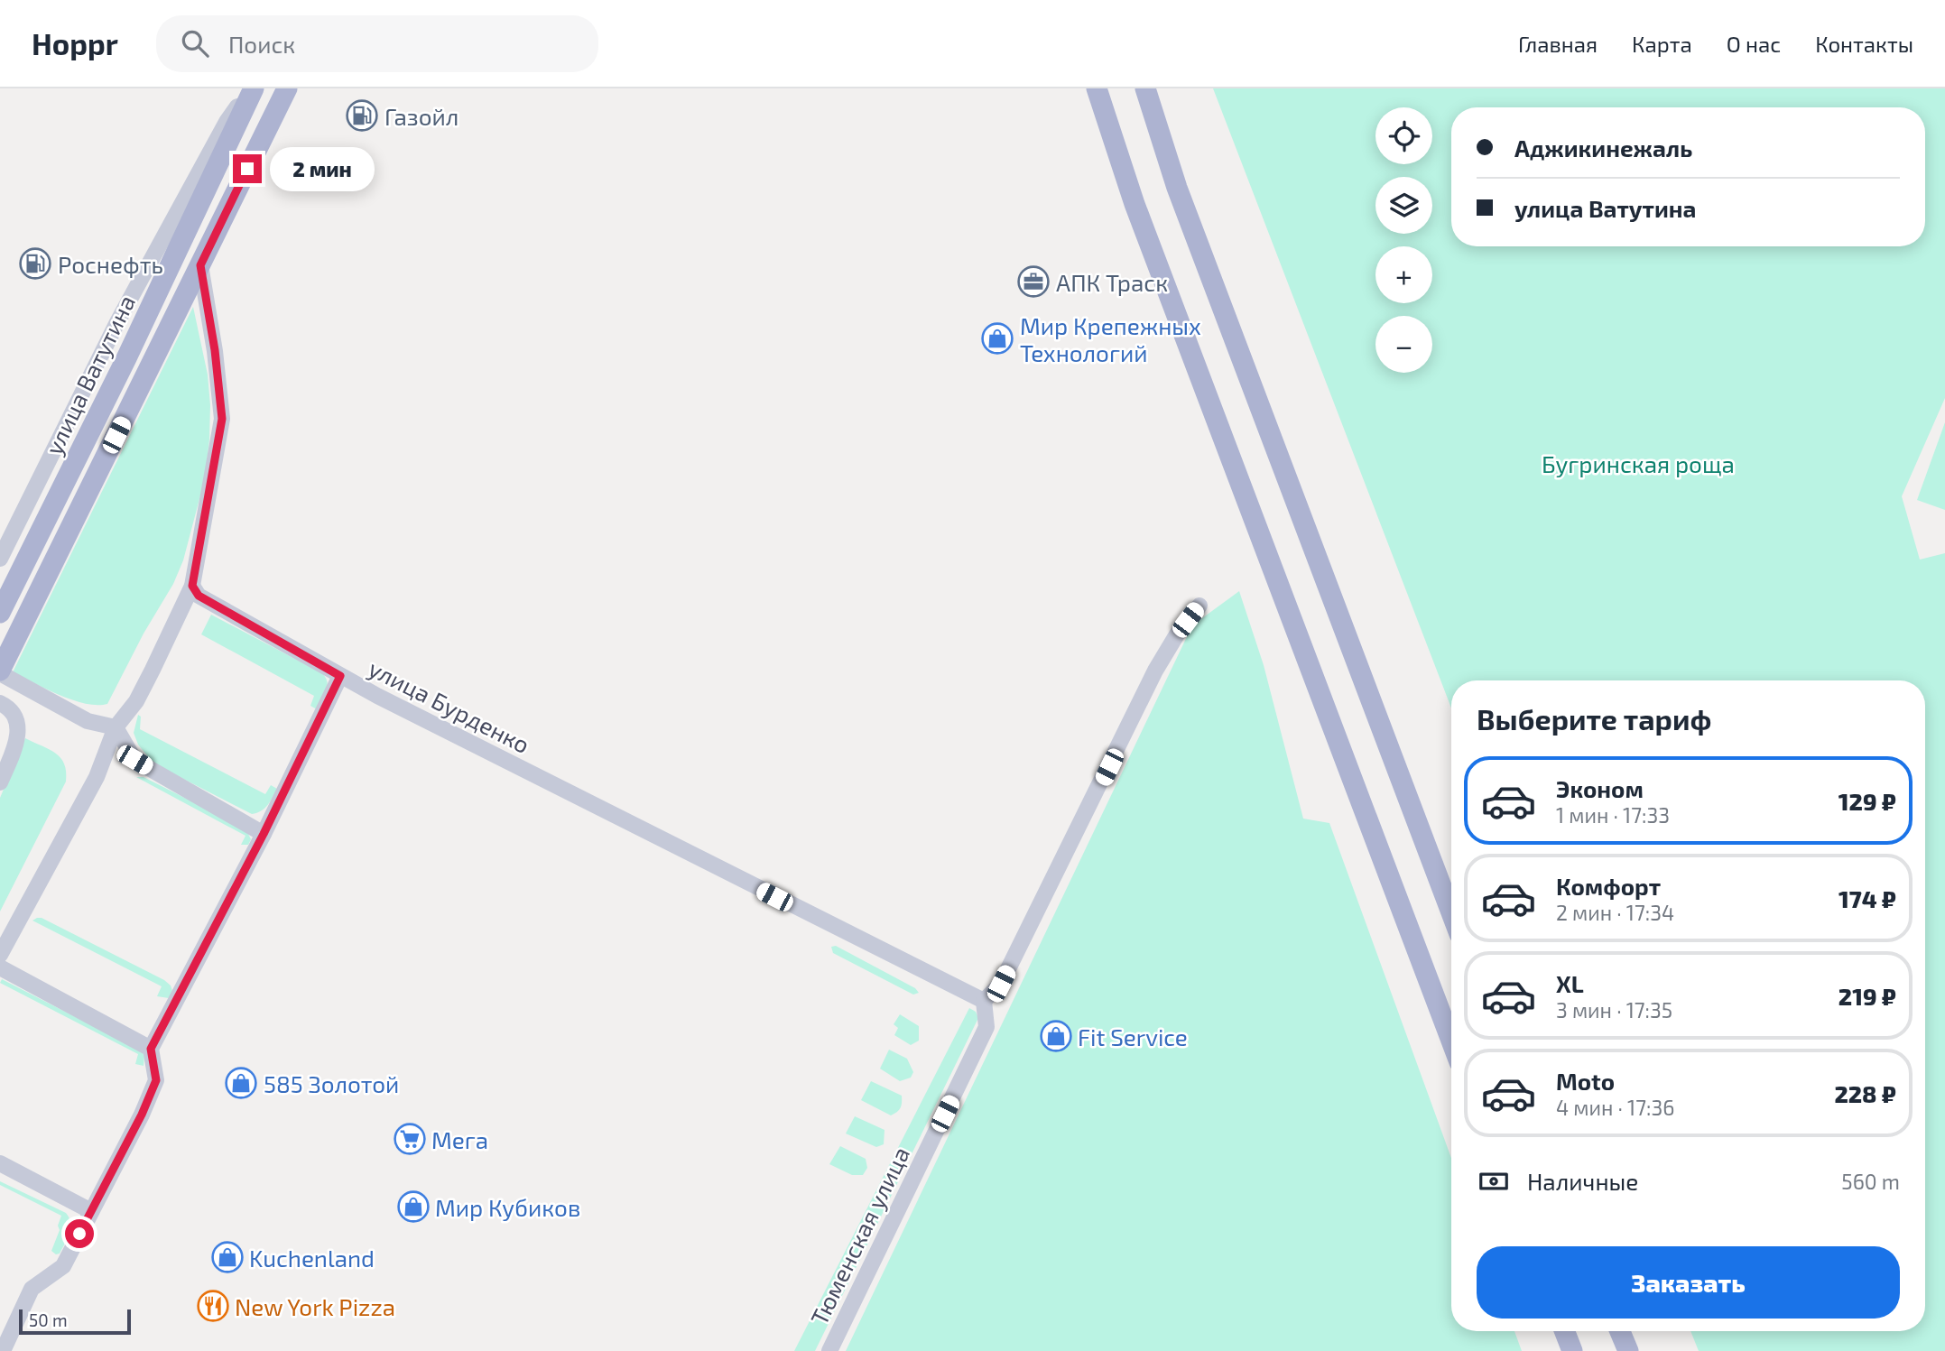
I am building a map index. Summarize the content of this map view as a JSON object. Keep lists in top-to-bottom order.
{
  "streets": {
    "main road": ["улица Ватутина"],
    "street": ["улица Бурденко", "Тюменская улица"]
  },
  "crossings": [
    ["улица Бурденко", "Тюменская улица"]
  ],
  "parks": ["Бугринская роща"],
  "places": {
    "fuel station": ["Газойл", "Роснефть"],
    "office": ["АПК Траск"],
    "shop": [
      "Мир Крепежных Технологий",
      "Fit Service",
      "585 Золотой",
      "Мир Кубиков",
      "Kuchenland"
    ],
    "supermarket": ["Мега"],
    "restaurant": ["New York Pizza"]
  },
  "scale_bar": "50 m",
  "page": {
    "header": "Hoppr",
    "search": "Поиск",
    "nav": [
      "Главная",
      "Карта",
      "О нас",
      "Контакты"
    ],
    "map_buttons": ["+", "−"],
    "banner": ["Аджикинежаль", "улица Ватутина"],
    "bubble": "2 мин",
    "heading": "Выберите тариф",
    "list": [
      {
        "name": "Эконом",
        "note": "1 мин · 17:33",
        "value": "129 ₽"
      },
      {
        "name": "Комфорт",
        "note": "2 мин · 17:34",
        "value": "174 ₽"
      },
      {
        "name": "XL",
        "note": "3 мин · 17:35",
        "value": "219 ₽"
      },
      {
        "name": "Moto",
        "note": "4 мин · 17:36",
        "value": "228 ₽"
      }
    ],
    "pay": ["Наличные", "560 m"],
    "buttons": "Заказать",
    "scale": "50 m"
  }
}
